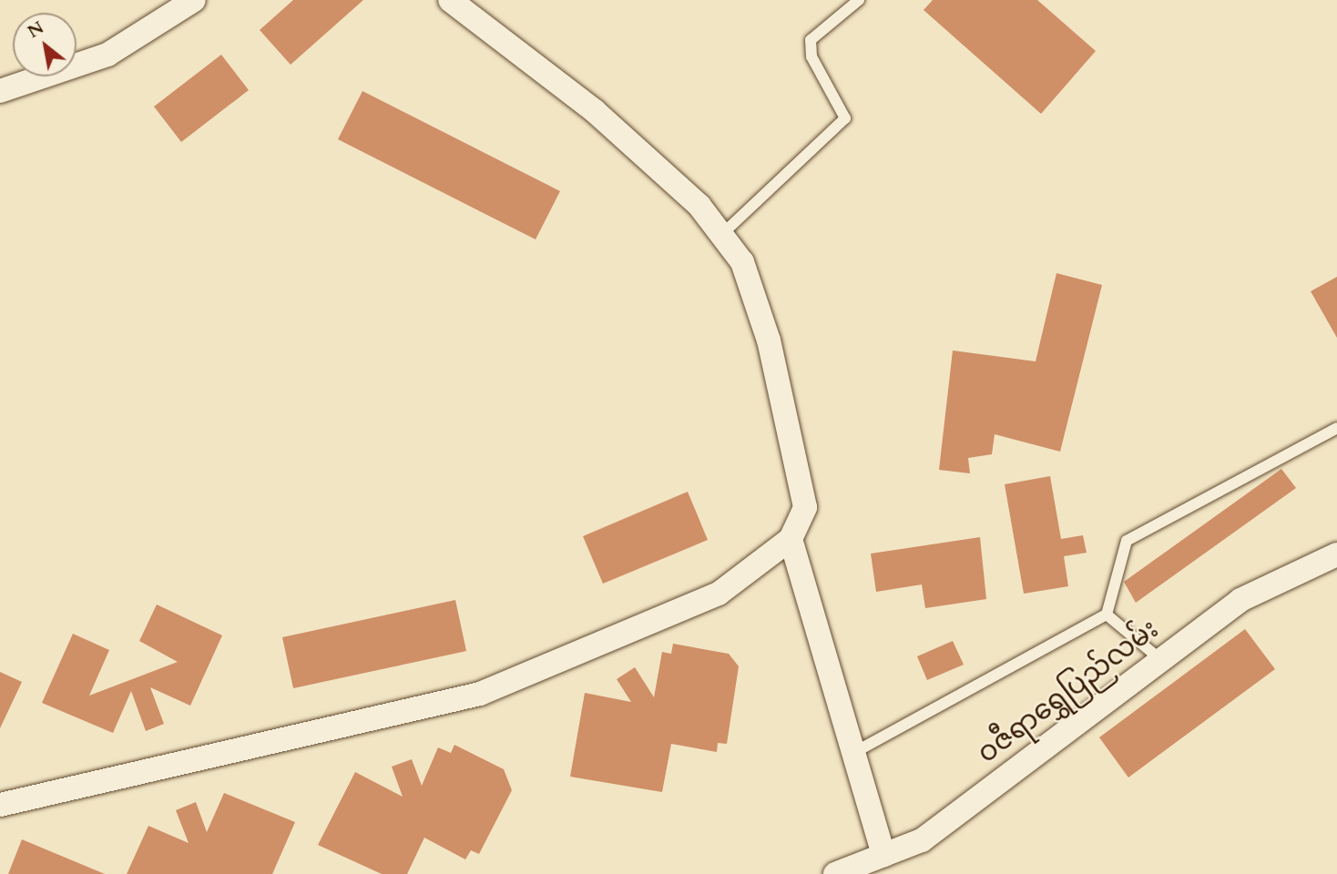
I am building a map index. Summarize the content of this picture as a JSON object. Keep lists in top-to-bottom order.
{
  "streets": {
    "street": ["ဝဇီရာရွှေပြည်လမ်း"]
  },
  "north": "top left"
}
